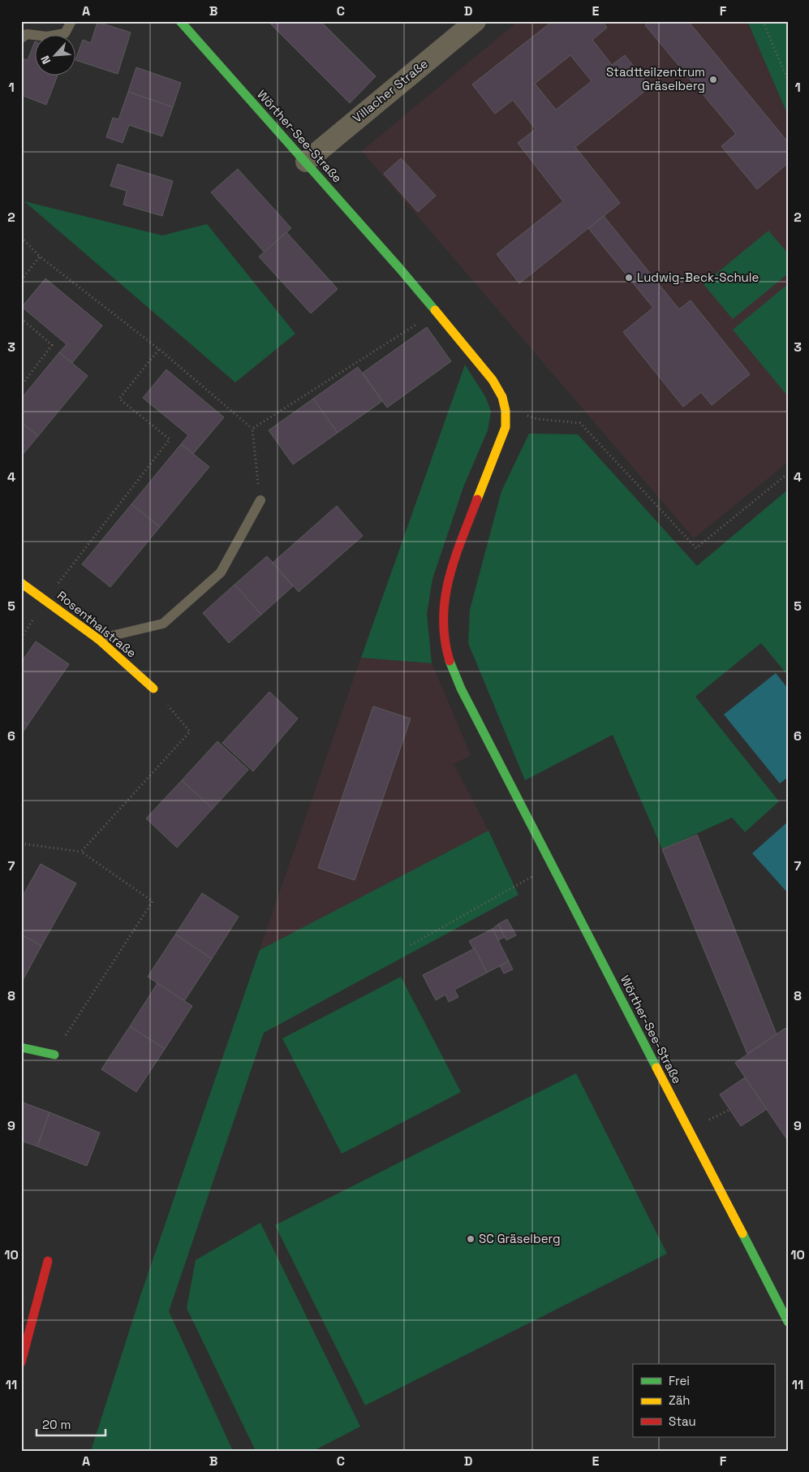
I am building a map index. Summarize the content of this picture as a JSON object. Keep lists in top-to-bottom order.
{
  "streets": {
    "street": ["Villacher Straße", "Wörther-See-Straße", "Rosenthalstraße"]
  },
  "crossings": [
    ["Villacher Straße", "Wörther-See-Straße"]
  ],
  "places": ["Stadtteilzentrum Gräselberg", "Ludwig-Beck-Schule", "SC Gräselberg"],
  "legend": ["Frei", "Zäh", "Stau"],
  "scale_bar": "20 m",
  "north": "bottom left",
  "grid": {
    "columns": [
      "A",
      "B",
      "C",
      "D",
      "E",
      "F"
    ],
    "rows": [
      "1",
      "2",
      "3",
      "4",
      "5",
      "6",
      "7",
      "8",
      "9",
      "10",
      "11"
    ]
  }
}
